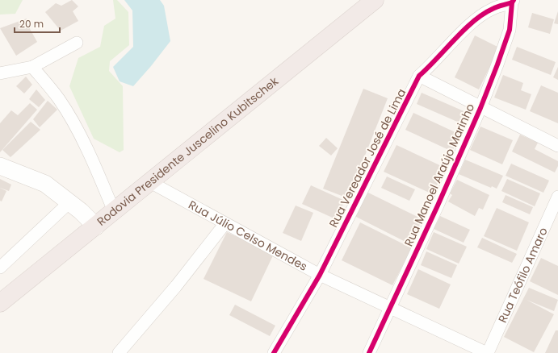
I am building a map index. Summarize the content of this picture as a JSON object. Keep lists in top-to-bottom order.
{
  "streets": {
    "highway": ["Rodovia Presidente Juscelino Kubitschek"],
    "street": [
      "Rua Vereador José de Lima",
      "Rua Manoel Araújo Marinho",
      "Rua Júlio Celso Mendes",
      "Rua Teófilo Amaro"
    ]
  },
  "crossings": [
    ["Rodovia Presidente Juscelino Kubitschek", "Rua Júlio Celso Mendes"],
    ["Rua Vereador José de Lima", "Rua Manoel Araújo Marinho"],
    ["Rua Vereador José de Lima", "Rua Júlio Celso Mendes"],
    ["Rua Manoel Araújo Marinho", "Rua Júlio Celso Mendes"],
    ["Rua Júlio Celso Mendes", "Rua Teófilo Amaro"]
  ],
  "scale_bar": "20 m"
}
